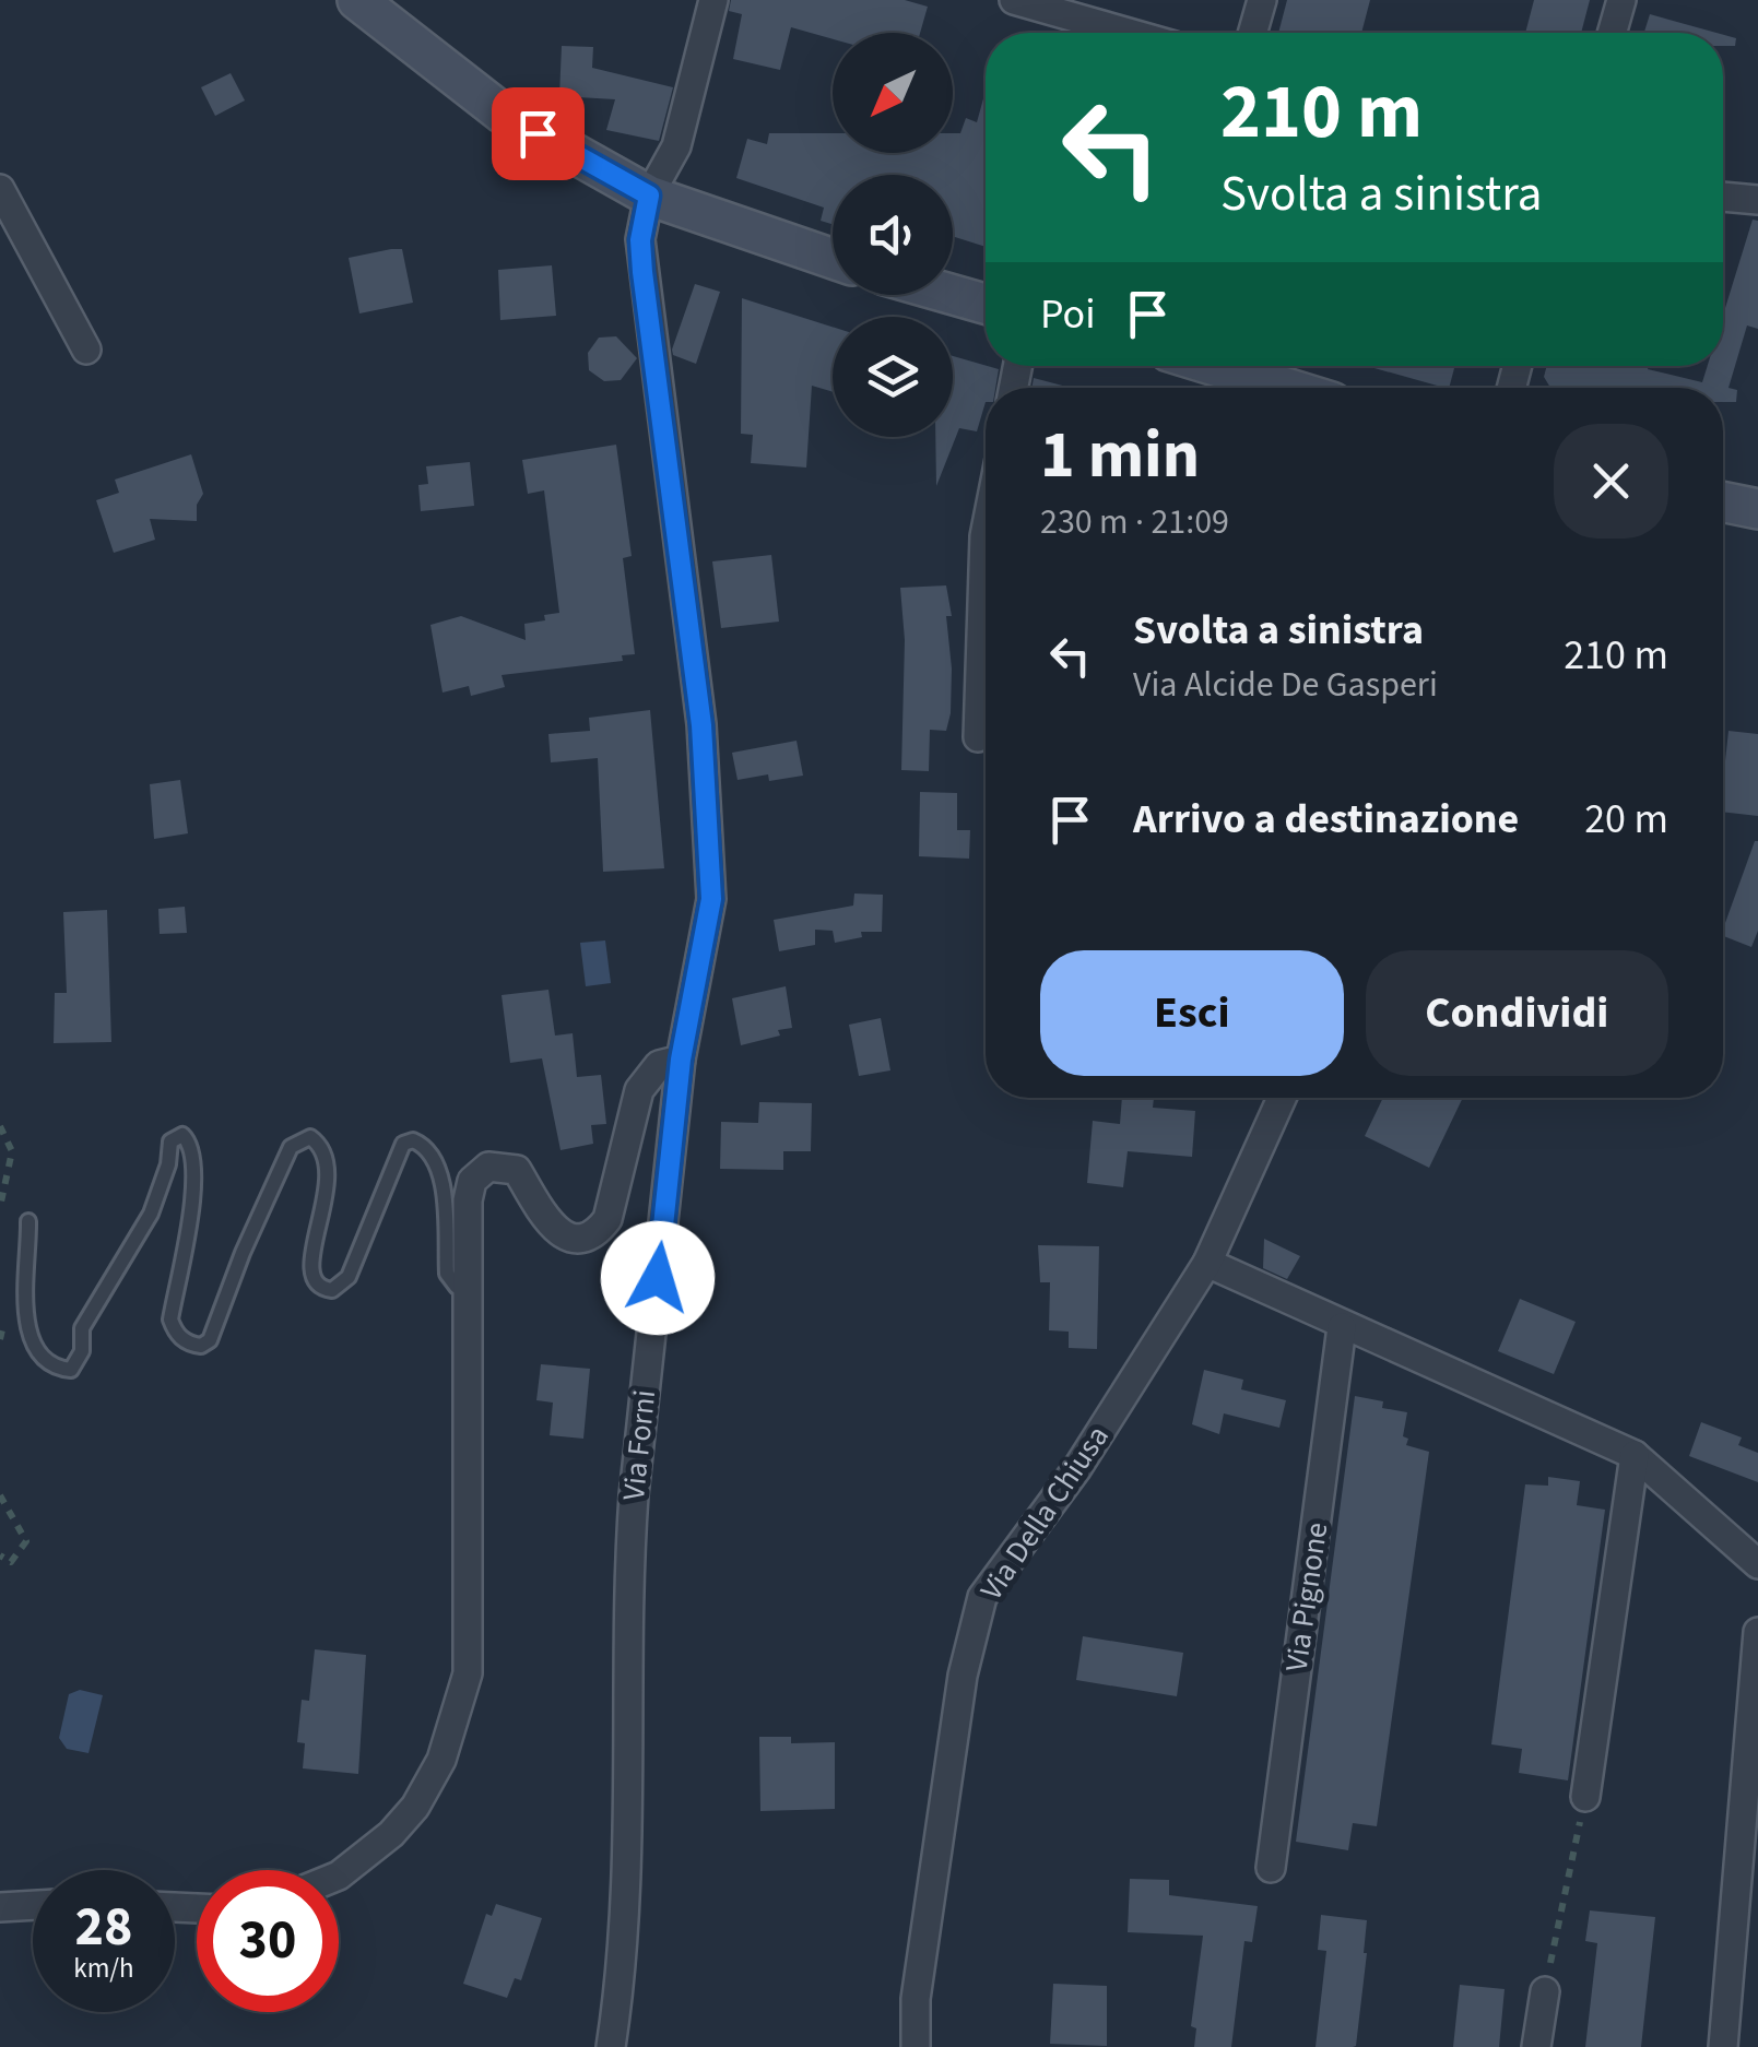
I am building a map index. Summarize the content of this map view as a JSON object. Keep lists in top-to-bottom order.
{
  "streets": {
    "street": ["Via Forni", "Via Della Chiusa", "Via Pignone"]
  },
  "north": "bottom left",
  "page": {
    "turn": ["210 m", "Svolta a sinistra"],
    "then": "Poi",
    "heading": ["1 min", "230 m · 21:09"],
    "list": [
      {
        "name": "Svolta a sinistra",
        "note": "Via Alcide De Gasperi",
        "value": "210 m"
      },
      {
        "name": "Arrivo a destinazione",
        "value": "20 m"
      }
    ],
    "buttons": ["Esci", "Condividi"],
    "speed": "28 km/h",
    "limit": "30"
  }
}
